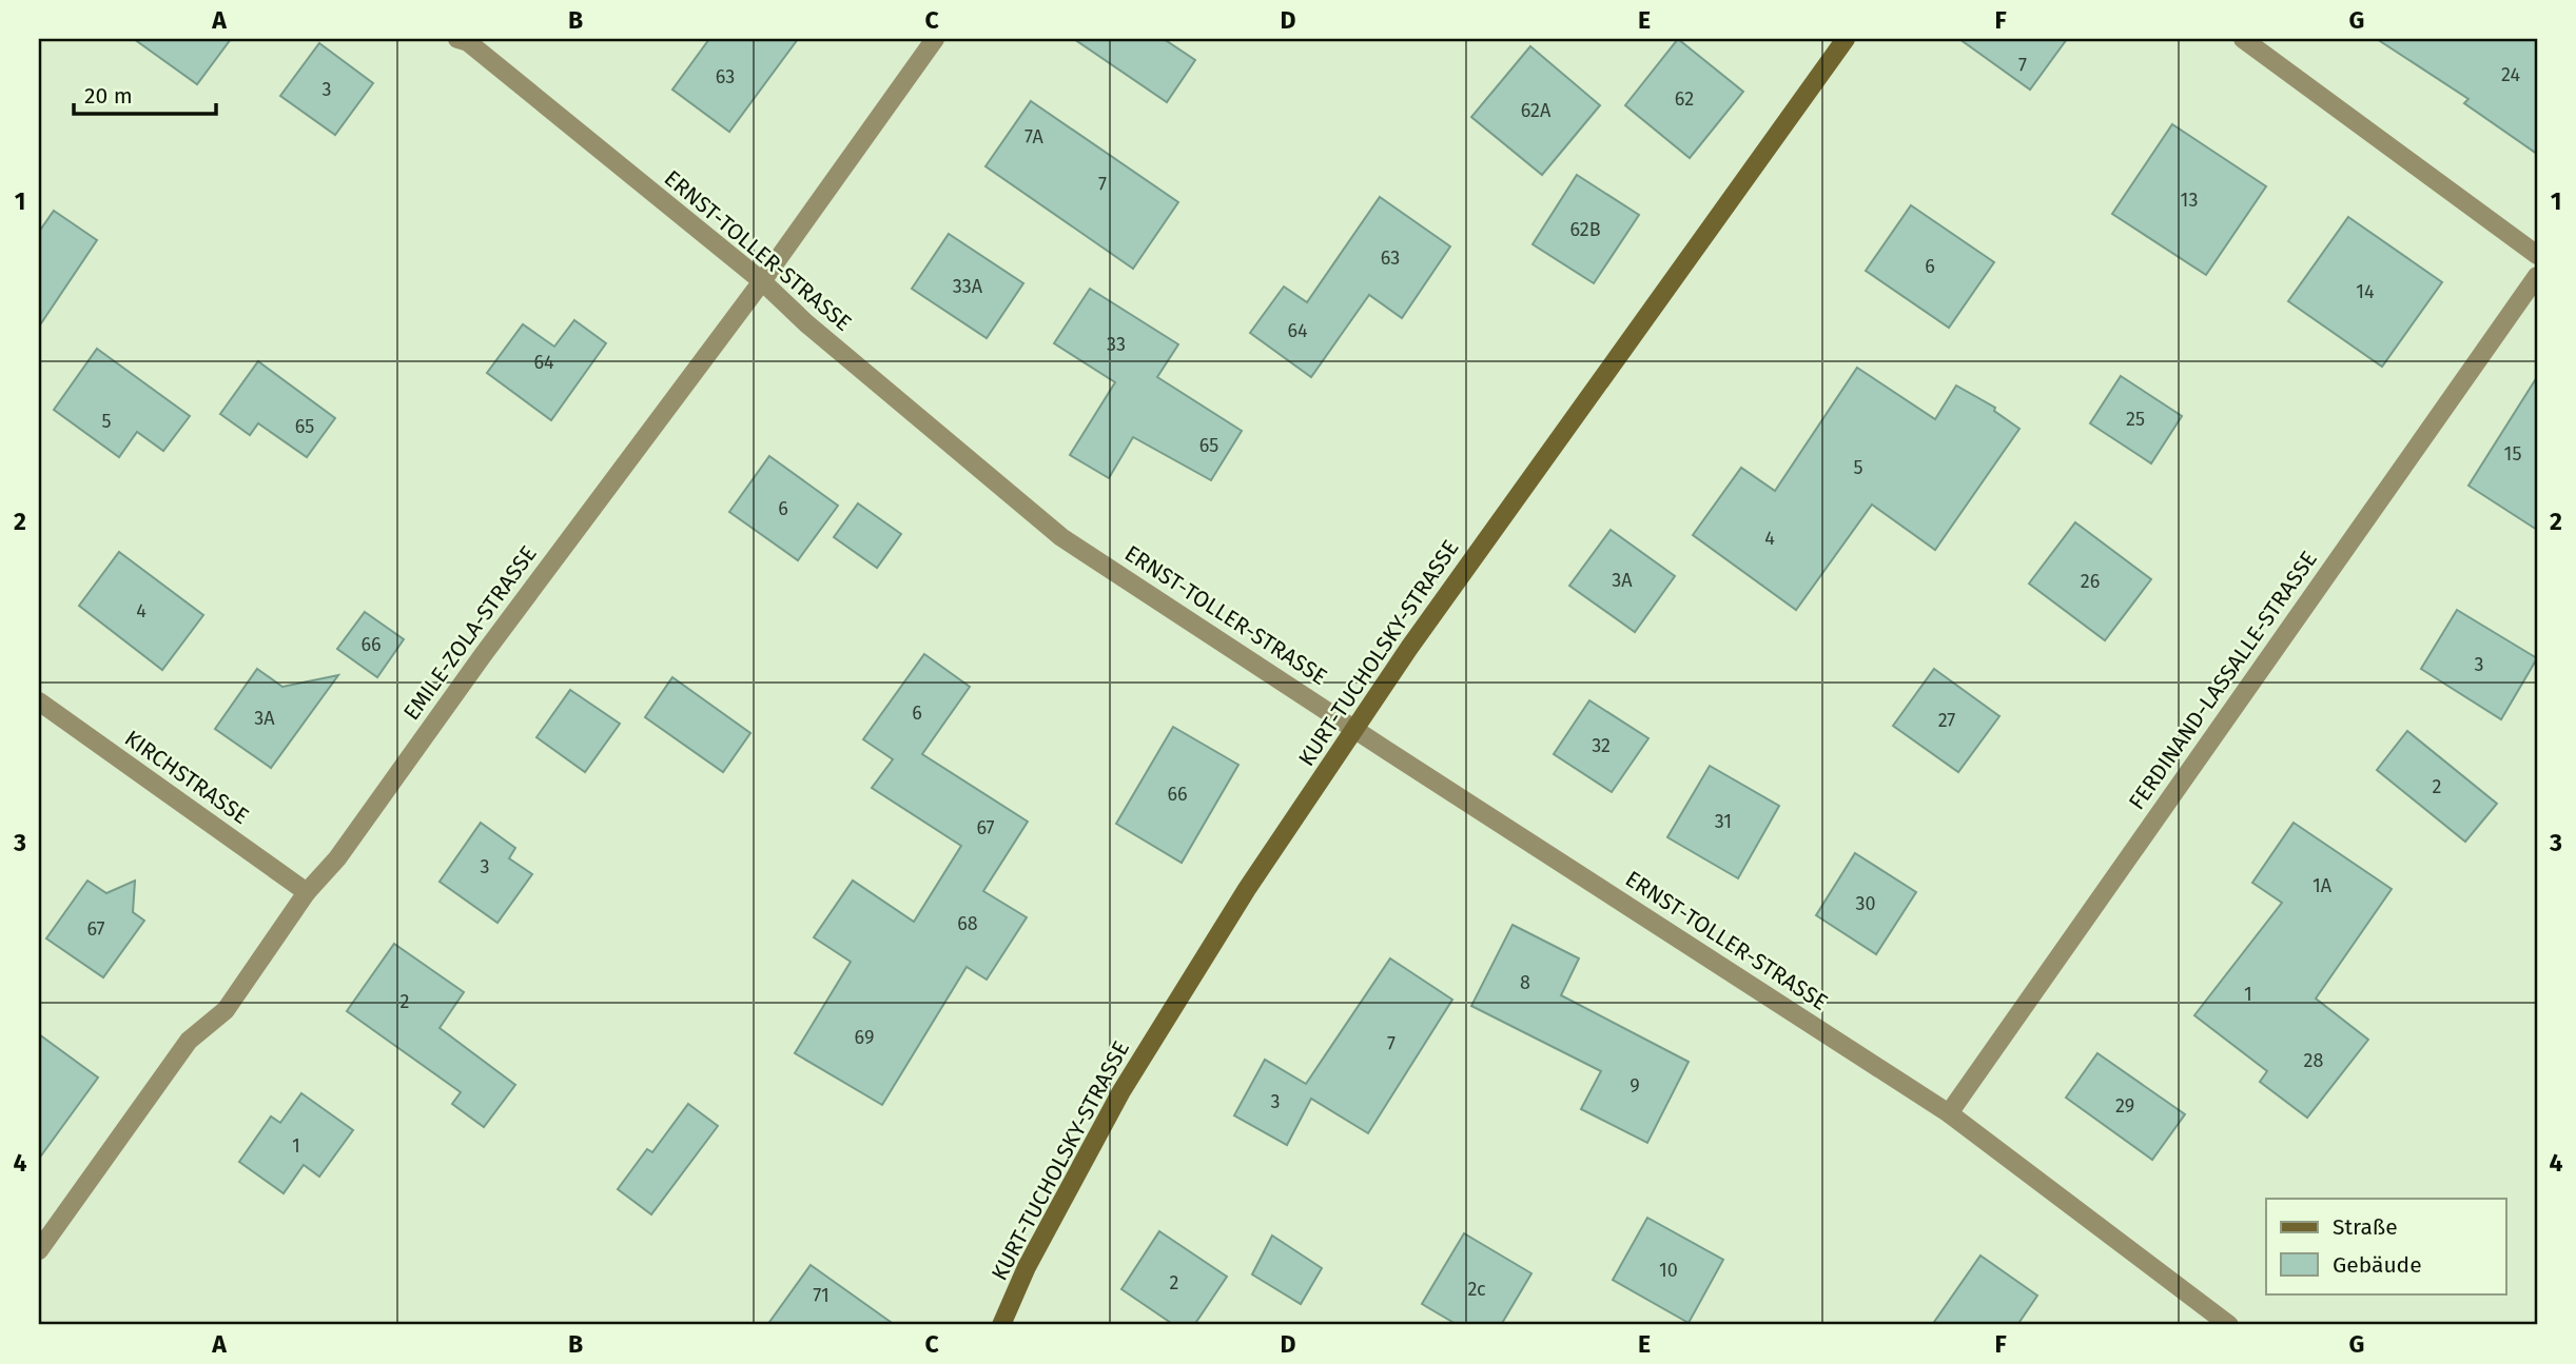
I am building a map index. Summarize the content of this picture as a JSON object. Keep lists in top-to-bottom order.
{
  "streets": {
    "main road": ["KURT-TUCHOLSKY-STRASSE"],
    "street": [
      "ERNST-TOLLER-STRASSE",
      "EMILE-ZOLA-STRASSE",
      "FERDINAND-LASSALLE-STRASSE",
      "KIRCHSTRASSE"
    ]
  },
  "crossings": [
    ["ERNST-TOLLER-STRASSE", "EMILE-ZOLA-STRASSE"],
    ["ERNST-TOLLER-STRASSE", "KURT-TUCHOLSKY-STRASSE"],
    ["ERNST-TOLLER-STRASSE", "FERDINAND-LASSALLE-STRASSE"],
    ["EMILE-ZOLA-STRASSE", "KIRCHSTRASSE"]
  ],
  "house_numbers": [
    "7",
    "24",
    "63",
    "3",
    "62",
    "62A",
    "7A",
    "7",
    "13",
    "62B",
    "63",
    "6",
    "33A",
    "14",
    "64",
    "33",
    "64",
    "25",
    "5",
    "65",
    "65",
    "15",
    "5",
    "6",
    "4",
    "3A",
    "26",
    "4",
    "66",
    "3",
    "6",
    "3A",
    "27",
    "32",
    "2",
    "66",
    "31",
    "67",
    "3",
    "1A",
    "30",
    "68",
    "67",
    "8",
    "1",
    "2",
    "69",
    "7",
    "28",
    "9",
    "3",
    "29",
    "1",
    "10",
    "2",
    "2c",
    "71"
  ],
  "legend": ["Straße", "Gebäude"],
  "scale_bar": "20 m",
  "grid": {
    "columns": [
      "A",
      "B",
      "C",
      "D",
      "E",
      "F",
      "G"
    ],
    "rows": [
      "1",
      "2",
      "3",
      "4"
    ]
  }
}
